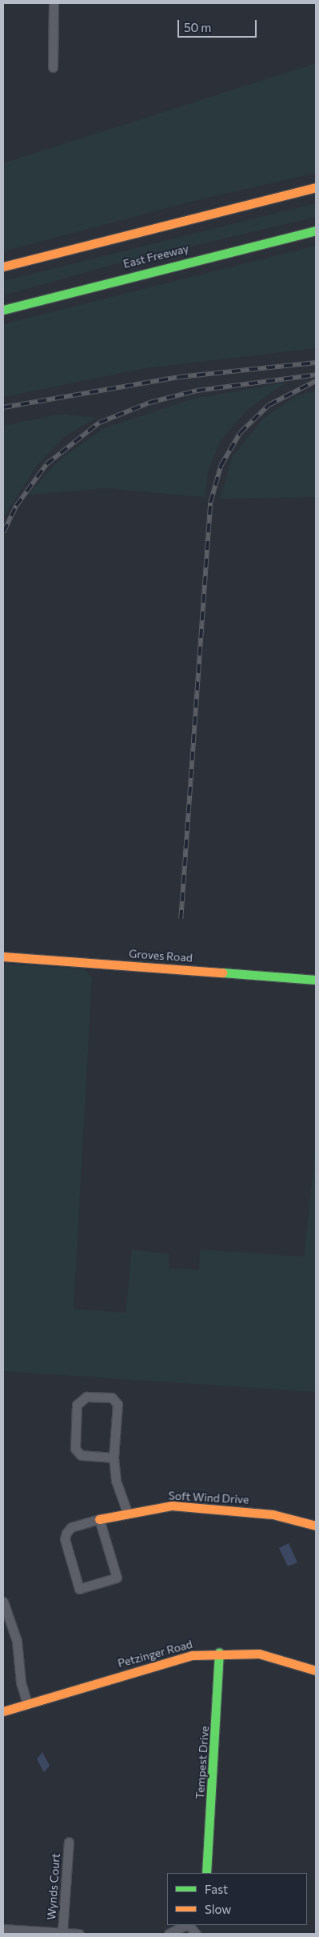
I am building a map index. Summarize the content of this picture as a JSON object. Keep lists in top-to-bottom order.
{
  "streets": {
    "main road": [
      "East Freeway",
      "Groves Road",
      "Soft Wind Drive",
      "Petzinger Road",
      "Tempest Drive"
    ],
    "street": ["Wynds Court"]
  },
  "crossings": [
    ["Petzinger Road", "Tempest Drive"]
  ],
  "legend": ["Fast", "Slow"],
  "scale_bar": "50 m"
}
